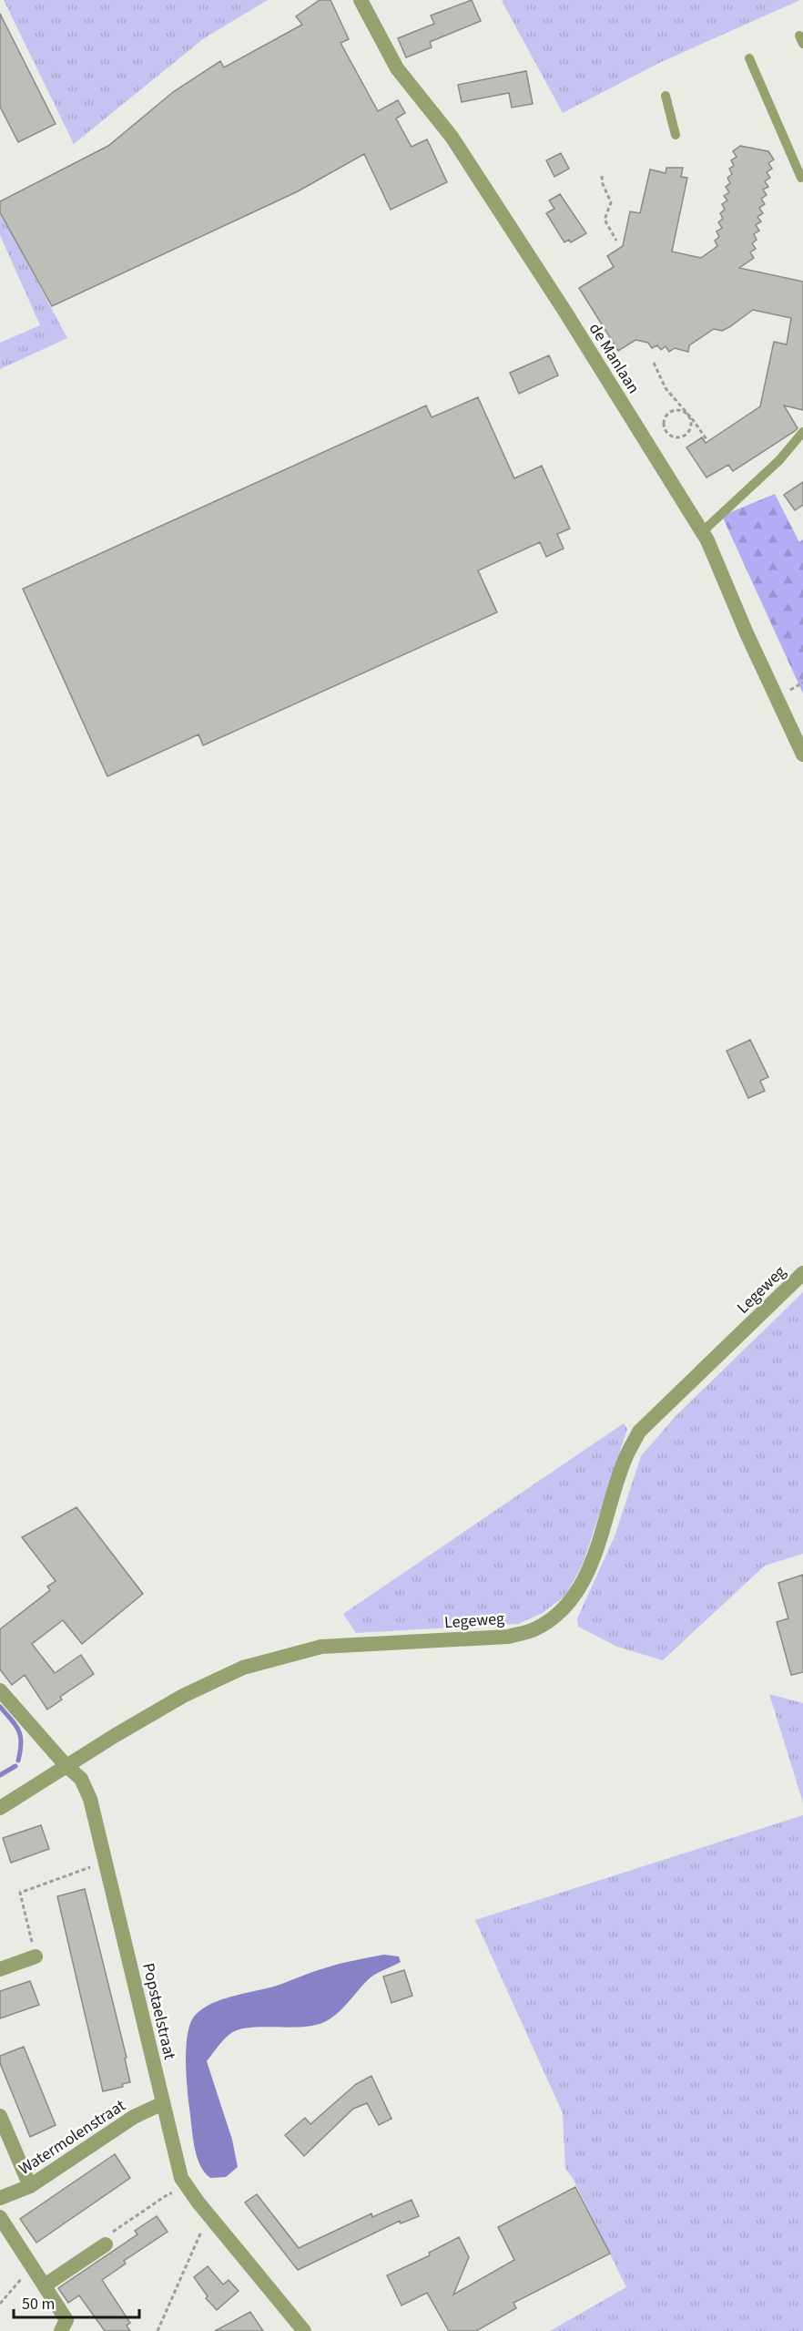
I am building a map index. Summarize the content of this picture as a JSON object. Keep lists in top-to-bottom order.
{
  "streets": {
    "street": [
      "de Manlaan",
      "Legeweg",
      "Popstaelstraat",
      "Watermolenstraat"
    ]
  },
  "crossings": [
    ["Legeweg", "Popstaelstraat"],
    ["Popstaelstraat", "Watermolenstraat"]
  ],
  "scale_bar": "50 m"
}
